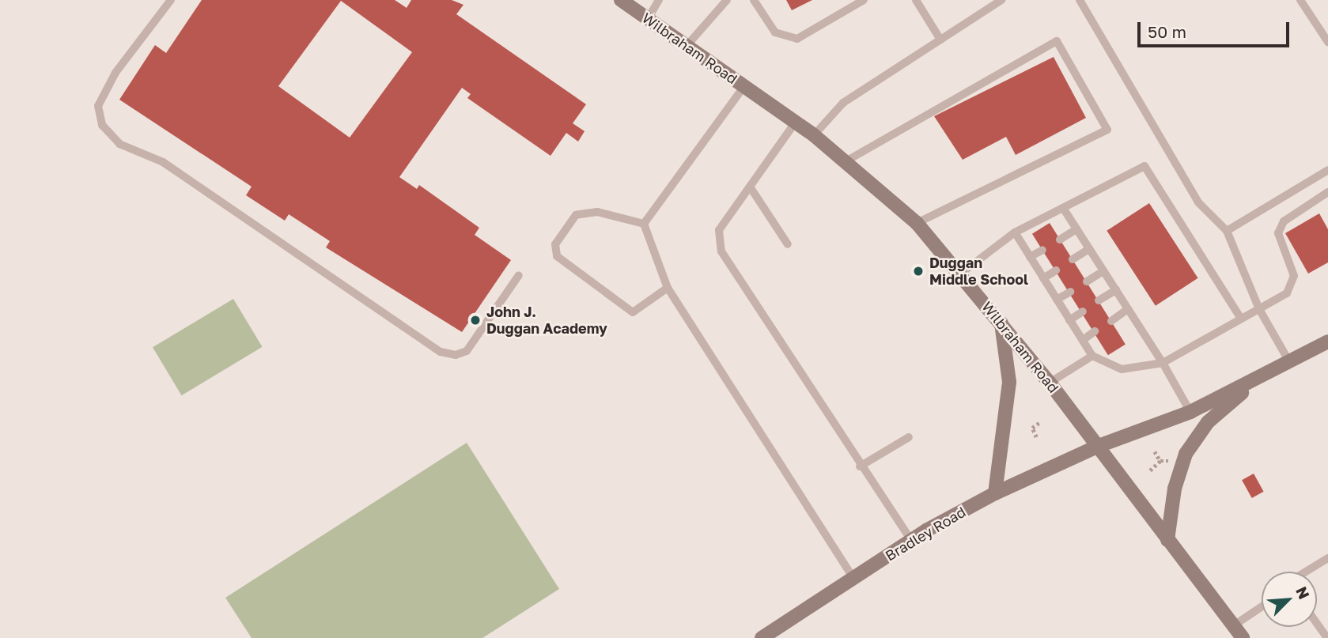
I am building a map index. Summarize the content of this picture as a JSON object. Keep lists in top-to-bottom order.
{
  "streets": {
    "main road": ["Wilbraham Road", "Bradley Road"]
  },
  "crossings": [
    ["Wilbraham Road", "Bradley Road"]
  ],
  "places": ["Duggan Middle School", "John J. Duggan Academy"],
  "scale_bar": "50 m",
  "north": "top right"
}
